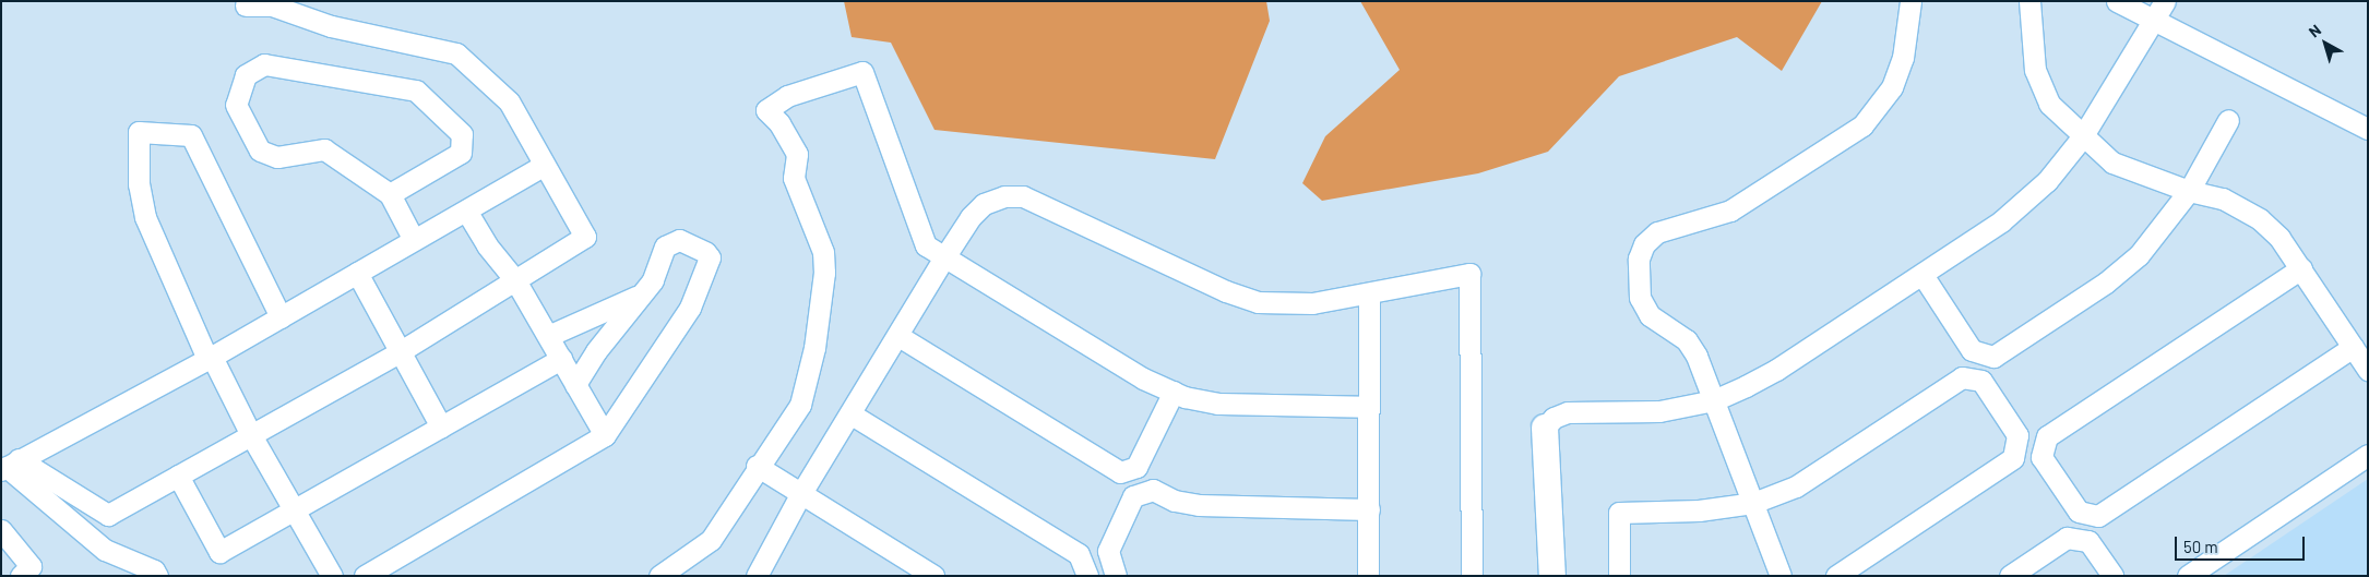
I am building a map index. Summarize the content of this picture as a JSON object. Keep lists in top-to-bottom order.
{
  "scale_bar": "50 m",
  "north": "top left"
}
